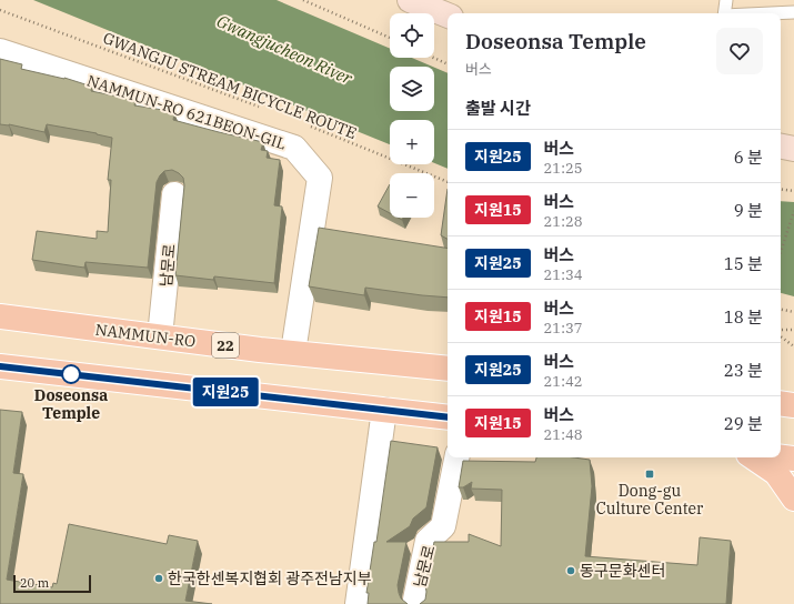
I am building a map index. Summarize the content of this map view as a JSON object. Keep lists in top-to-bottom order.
{
  "streets": {
    "main road": ["NAMMUN-RO", "22"],
    "street": ["NAMMUN-RO 621BEON-GIL", "남문로"],
    "path": ["GWANGJU STREAM BICYCLE ROUTE"]
  },
  "crossings": [
    ["NAMMUN-RO 621BEON-GIL", "NAMMUN-RO"],
    ["남문로", "NAMMUN-RO"]
  ],
  "water": ["Gwangjucheon River"],
  "places": {
    "other": ["Doseonsa Temple", "동구문화센터", "한국한센복지협회 광주전남지부"],
    "transit": ["Dong-gu Culture Center"]
  },
  "lines": ["bus line 지원25"],
  "scale_bar": "20 m",
  "page": {
    "on_map": "지원25",
    "map_buttons": ["+", "−"],
    "heading": [
      ["Doseonsa Temple", "버스"],
      "출발 시간"
    ],
    "list": [
      {
        "mark": "지원25",
        "name": "버스",
        "note": "21:25",
        "value": "6 분"
      },
      {
        "mark": "지원15",
        "name": "버스",
        "note": "21:28",
        "value": "9 분"
      },
      {
        "mark": "지원25",
        "name": "버스",
        "note": "21:34",
        "value": "15 분"
      },
      {
        "mark": "지원15",
        "name": "버스",
        "note": "21:37",
        "value": "18 분"
      },
      {
        "mark": "지원25",
        "name": "버스",
        "note": "21:42",
        "value": "23 분"
      },
      {
        "mark": "지원15",
        "name": "버스",
        "note": "21:48",
        "value": "29 분"
      }
    ],
    "scale": "20 m"
  }
}
